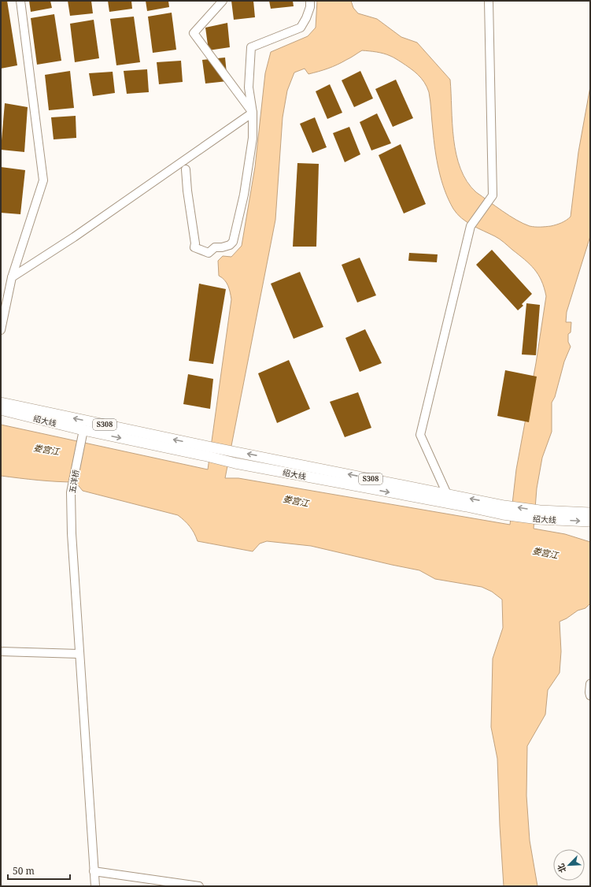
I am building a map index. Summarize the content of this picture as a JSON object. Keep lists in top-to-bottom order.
{
  "streets": {
    "main road": ["绍大线", "S308"],
    "street": ["五洋桥"]
  },
  "crossings": [
    ["绍大线", "五洋桥"]
  ],
  "water": ["娄宫江"],
  "scale_bar": "50 m",
  "north": "bottom left"
}
